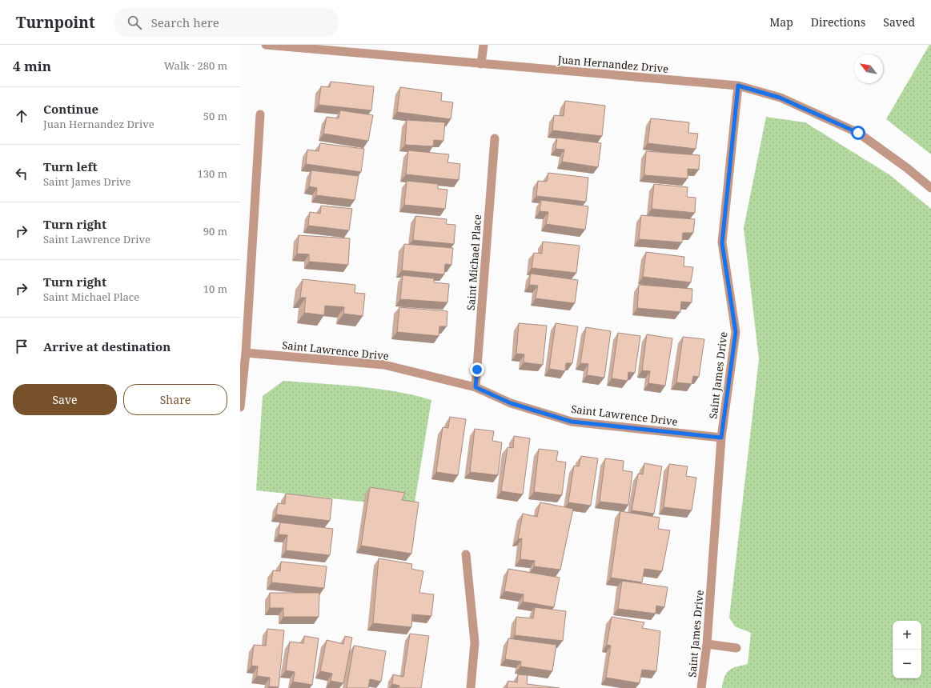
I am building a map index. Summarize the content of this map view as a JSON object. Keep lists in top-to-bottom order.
{
  "streets": {
    "street": [
      "Juan Hernandez Drive",
      "Saint Michael Place",
      "Saint Lawrence Drive",
      "Saint James Drive"
    ]
  },
  "crossings": [
    ["Juan Hernandez Drive", "Saint James Drive"],
    ["Saint Michael Place", "Saint Lawrence Drive"],
    ["Saint Lawrence Drive", "Saint James Drive"]
  ],
  "north": "top left",
  "page": {
    "header": "Turnpoint",
    "search": "Search here",
    "nav": ["Map", "Directions", "Saved"],
    "heading": ["4 min", "Walk · 280 m"],
    "list": [
      ["Continue", "Juan Hernandez Drive", "50 m"],
      ["Turn left", "Saint James Drive", "130 m"],
      ["Turn right", "Saint Lawrence Drive", "90 m"],
      ["Turn right", "Saint Michael Place", "10 m"],
      "Arrive at destination"
    ],
    "buttons": ["Save", "Share"],
    "map_buttons": ["+", "−"]
  }
}
